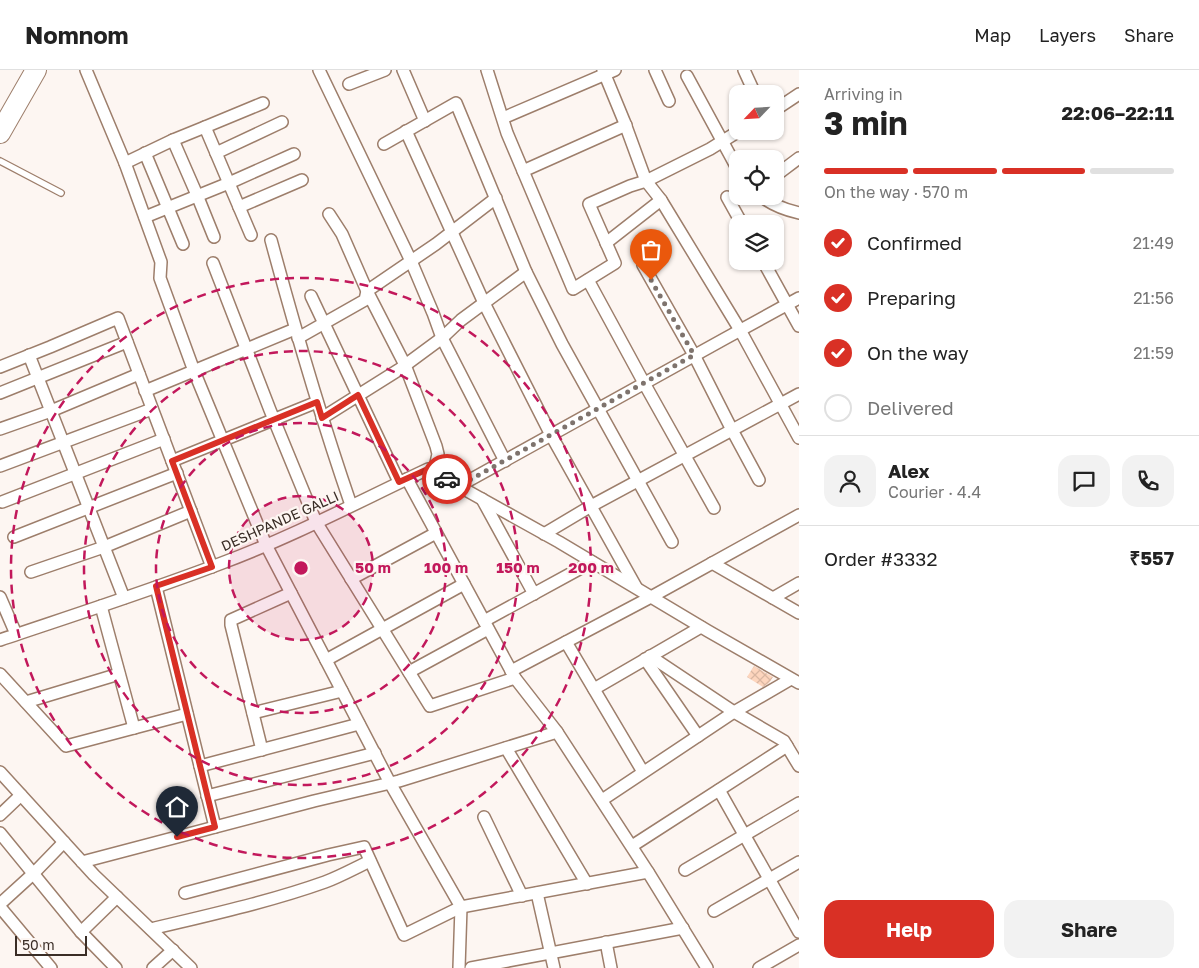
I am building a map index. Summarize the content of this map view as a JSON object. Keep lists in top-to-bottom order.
{
  "streets": {
    "street": ["DESHPANDE GALLI"]
  },
  "scale_bar": "50 m",
  "north": "bottom left",
  "page": {
    "header": "Nomnom",
    "nav": ["Map", "Layers", "Share"],
    "heading": ["3 min", "Arriving in", "22:06–22:11"],
    "panel": [
      "Alex",
      "Courier · 4.4",
      "Order #3332",
      "₹557"
    ],
    "bar": "On the way · 570 m",
    "list": [
      ["Confirmed", "21:49"],
      ["Preparing", "21:56"],
      ["On the way", "21:59"],
      "Delivered"
    ],
    "buttons": ["Help", "Share"],
    "scale": "50 m"
  },
  "rings": [
    "50 m",
    "100 m",
    "150 m",
    "200 m"
  ]
}
